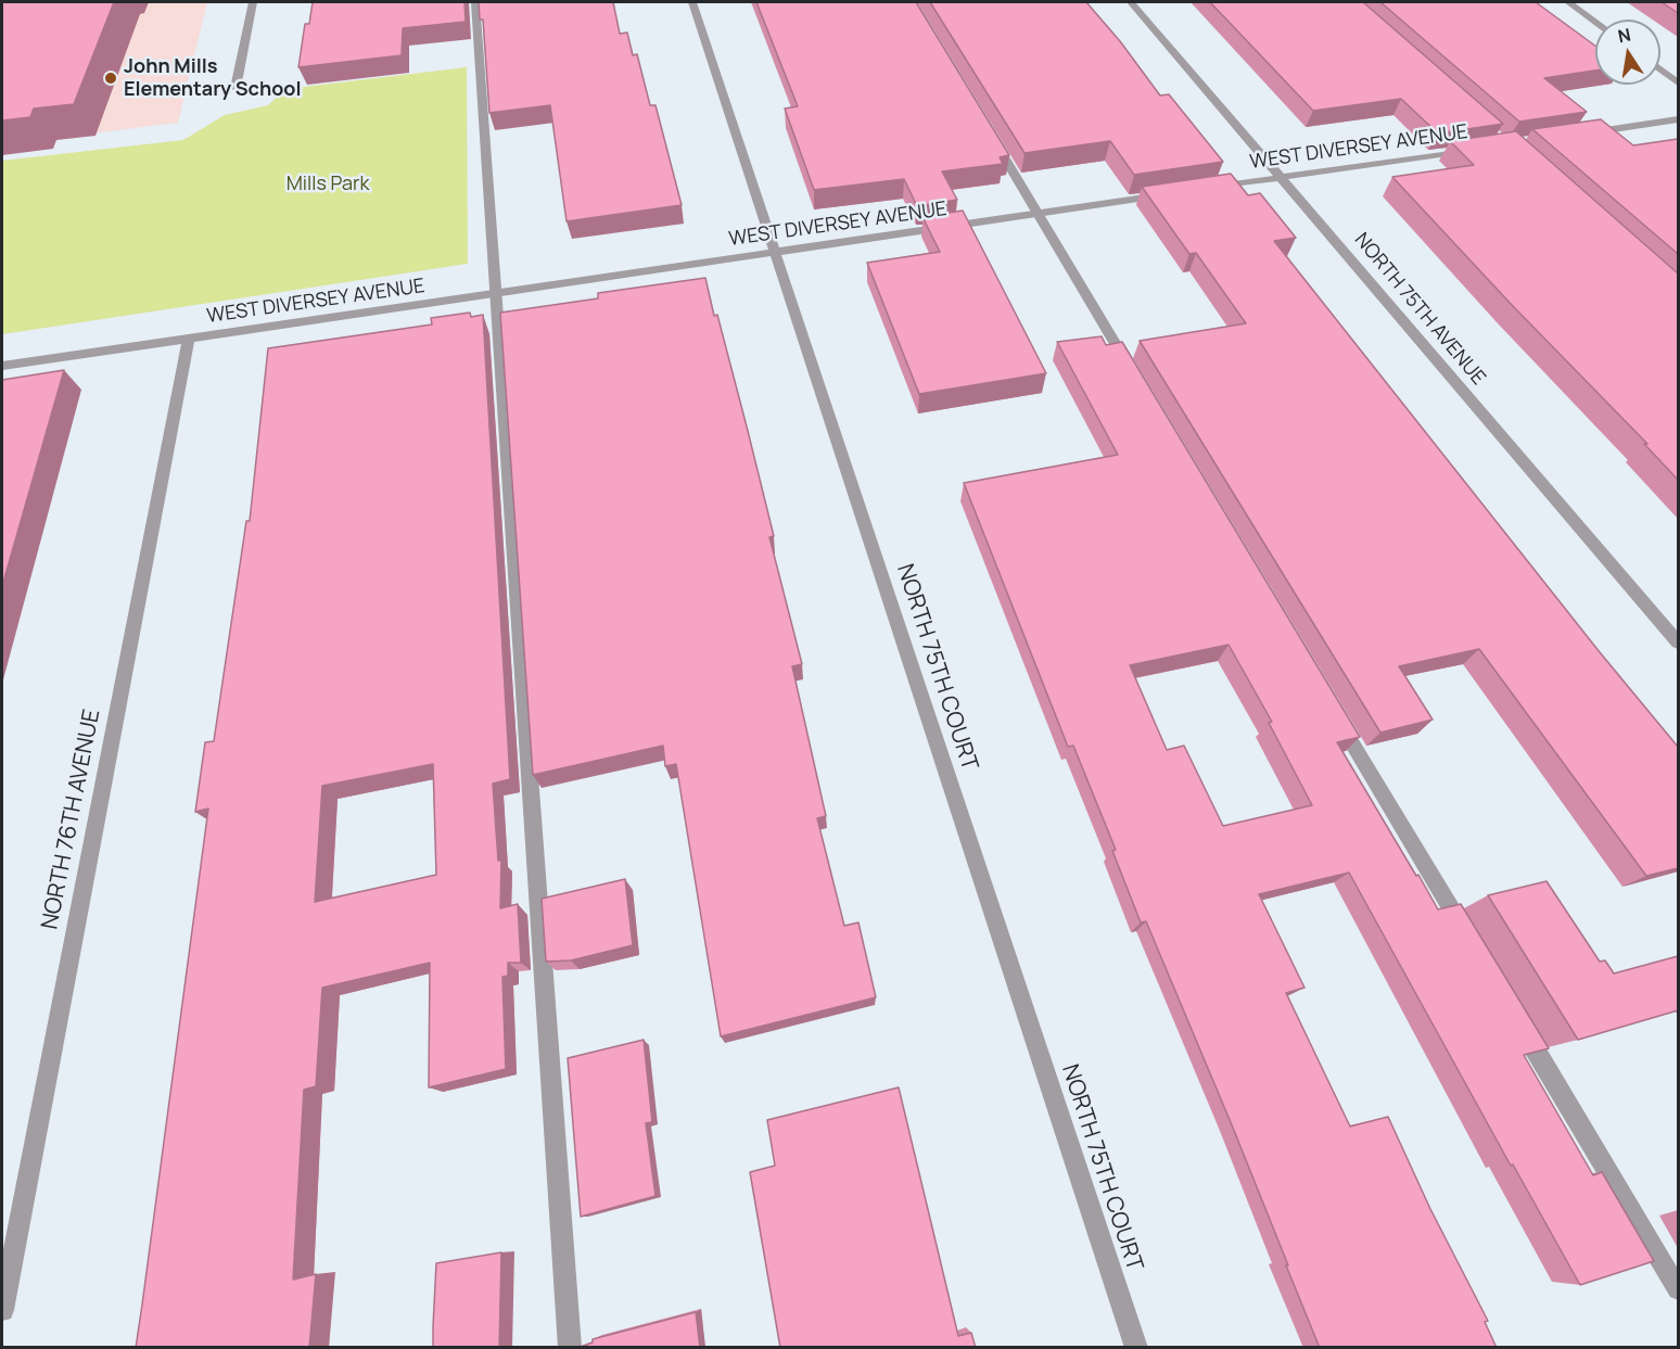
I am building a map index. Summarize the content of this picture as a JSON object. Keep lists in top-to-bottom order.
{
  "streets": {
    "street": [
      "WEST DIVERSEY AVENUE",
      "NORTH 75TH AVENUE",
      "NORTH 75TH COURT",
      "NORTH 76TH AVENUE"
    ]
  },
  "crossings": [
    ["WEST DIVERSEY AVENUE", "NORTH 75TH AVENUE"],
    ["WEST DIVERSEY AVENUE", "NORTH 75TH COURT"],
    ["WEST DIVERSEY AVENUE", "NORTH 76TH AVENUE"]
  ],
  "parks": ["Mills Park"],
  "places": ["John Mills Elementary School"],
  "north": "top"
}
